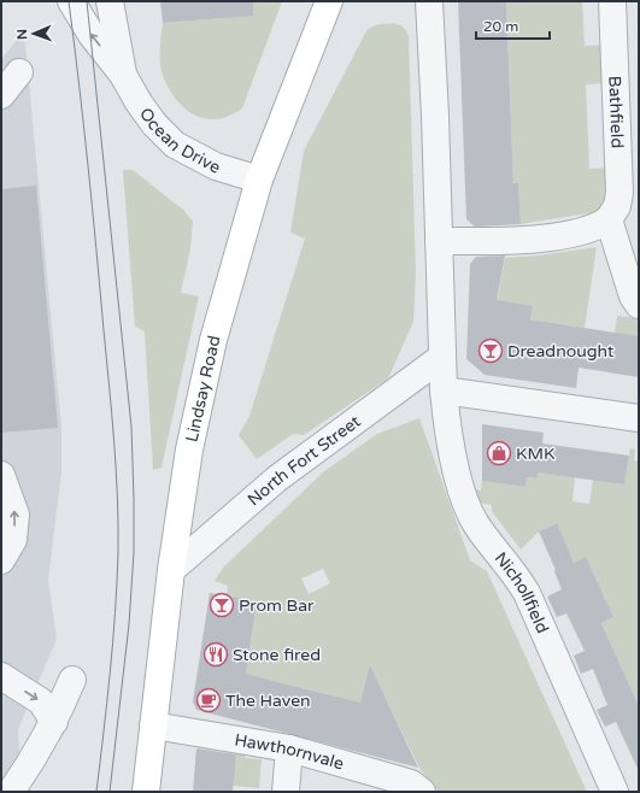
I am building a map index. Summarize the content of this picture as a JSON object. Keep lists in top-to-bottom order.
{
  "streets": {
    "main road": ["Lindsay Road"],
    "street": [
      "Bathfield",
      "Ocean Drive",
      "North Fort Street",
      "Nichollfield",
      "Hawthornvale"
    ]
  },
  "crossings": [
    ["Ocean Drive", "Lindsay Road"],
    ["Lindsay Road", "North Fort Street"],
    ["Lindsay Road", "Hawthornvale"]
  ],
  "places": {
    "bar": ["Dreadnought", "Prom Bar"],
    "shop": ["KMK"],
    "restaurant": ["Stone fired"],
    "cafe": ["The Haven"]
  },
  "scale_bar": "20 m",
  "north": "left"
}
